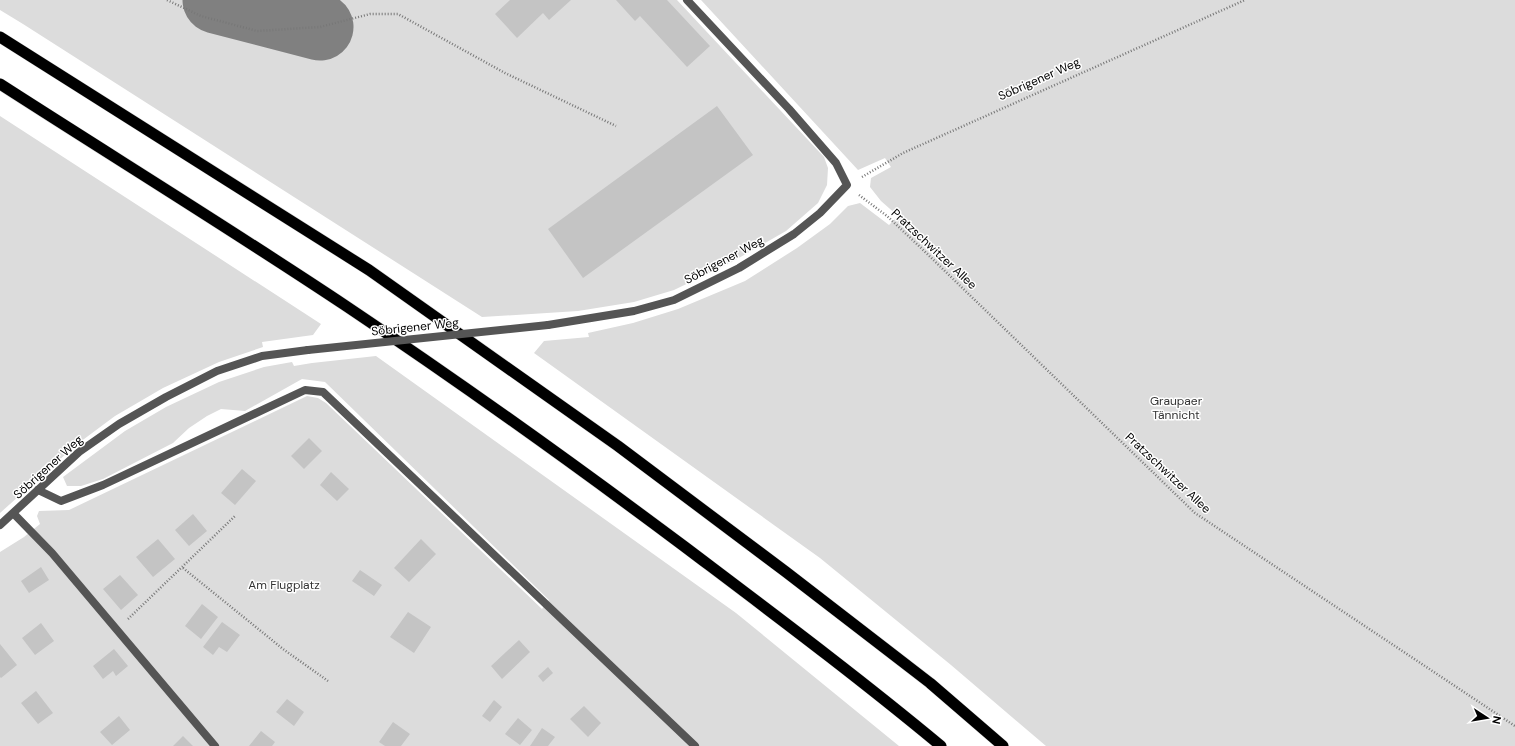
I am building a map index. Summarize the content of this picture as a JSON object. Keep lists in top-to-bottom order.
{
  "streets": {
    "street": ["Söbrigener Weg"],
    "path": ["Pratzschwitzer Allee"]
  },
  "crossings": [
    ["Söbrigener Weg", "Pratzschwitzer Allee"]
  ],
  "parks": ["Graupaer Tännicht", "Am Flugplatz"],
  "north": "right"
}
